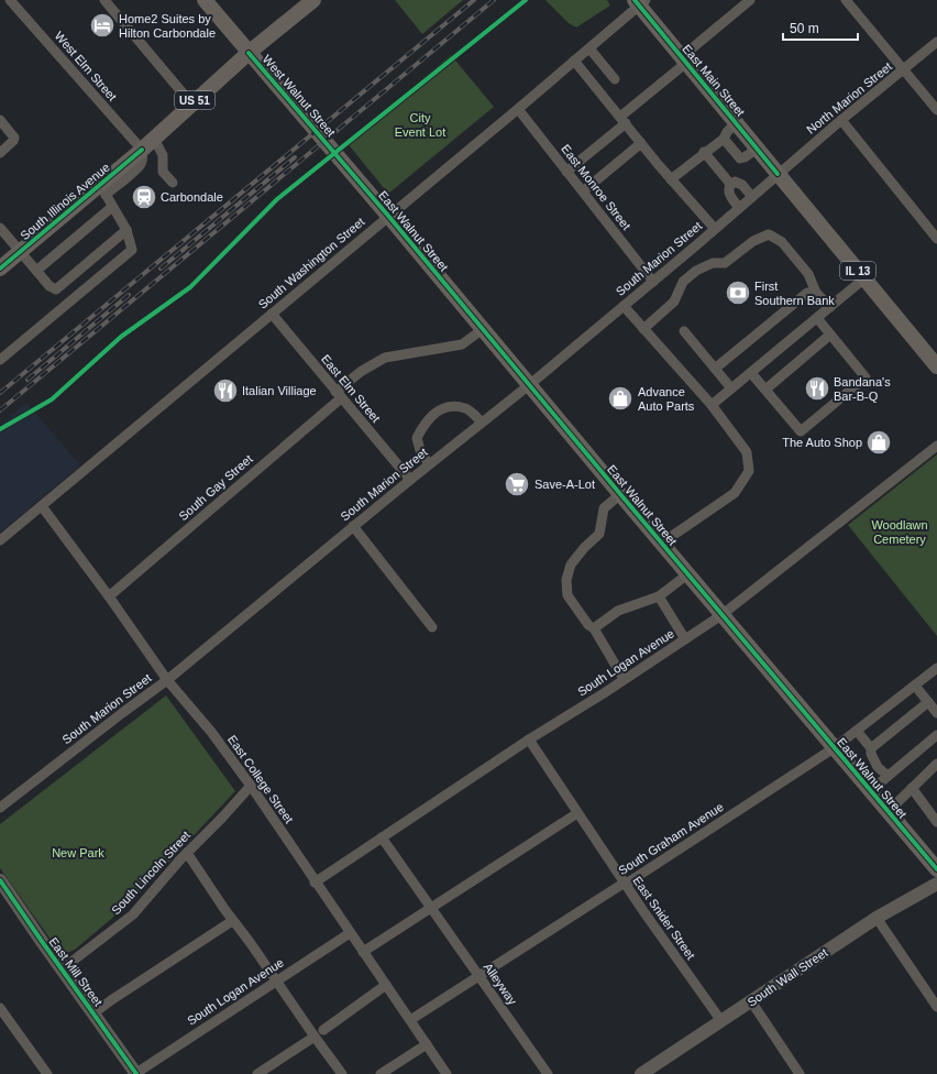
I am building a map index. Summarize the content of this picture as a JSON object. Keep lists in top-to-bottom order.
{
  "streets": {
    "highway": [
      "East Main Street",
      "West Walnut Street",
      "US 51",
      "South Illinois Avenue",
      "East Walnut Street",
      "IL 13"
    ],
    "main road": ["East Mill Street", "South Wall Street"],
    "street": [
      "West Elm Street",
      "North Marion Street",
      "East Monroe Street",
      "South Marion Street",
      "South Washington Street",
      "East Elm Street",
      "South Gay Street",
      "South Logan Avenue",
      "East College Street",
      "South Graham Avenue",
      "South Lincoln Street",
      "East Snider Street",
      "Alleyway"
    ]
  },
  "crossings": [
    ["West Elm Street", "South Illinois Avenue"],
    ["East Main Street", "North Marion Street"],
    ["East Main Street", "South Marion Street"],
    ["East Main Street", "South Washington Street"],
    ["West Walnut Street", "South Illinois Avenue"],
    ["West Walnut Street", "East Walnut Street"],
    ["North Marion Street", "South Marion Street"],
    ["East Monroe Street", "South Marion Street"],
    ["East Monroe Street", "South Washington Street"],
    ["East Walnut Street", "South Marion Street"],
    ["East Walnut Street", "South Washington Street"],
    ["East Walnut Street", "South Gay Street"],
    ["East Walnut Street", "South Logan Avenue"],
    ["East Walnut Street", "South Graham Avenue"],
    ["South Marion Street", "East Elm Street"],
    ["South Marion Street", "East College Street"],
    ["South Washington Street", "East Elm Street"],
    ["South Washington Street", "East College Street"],
    ["East Elm Street", "South Gay Street"],
    ["South Gay Street", "East College Street"],
    ["South Logan Avenue", "East College Street"],
    ["South Logan Avenue", "East Snider Street"],
    ["South Logan Avenue", "East Mill Street"],
    ["South Logan Avenue", "Alleyway"],
    ["East College Street", "South Graham Avenue"],
    ["East College Street", "South Lincoln Street"],
    ["South Graham Avenue", "East Snider Street"],
    ["South Graham Avenue", "Alleyway"],
    ["South Lincoln Street", "East Mill Street"],
    ["East Snider Street", "South Wall Street"]
  ],
  "parks": ["City Event Lot", "Woodlawn Cemetery", "New Park"],
  "places": {
    "hotel": ["Home2 Suites by Hilton Carbondale"],
    "station": ["Carbondale"],
    "bank": ["First Southern Bank"],
    "restaurant": ["Bandana's Bar-B-Q", "Italian Villiage"],
    "shop": ["Advance Auto Parts", "The Auto Shop"],
    "supermarket": ["Save-A-Lot"]
  },
  "scale_bar": "50 m"
}
